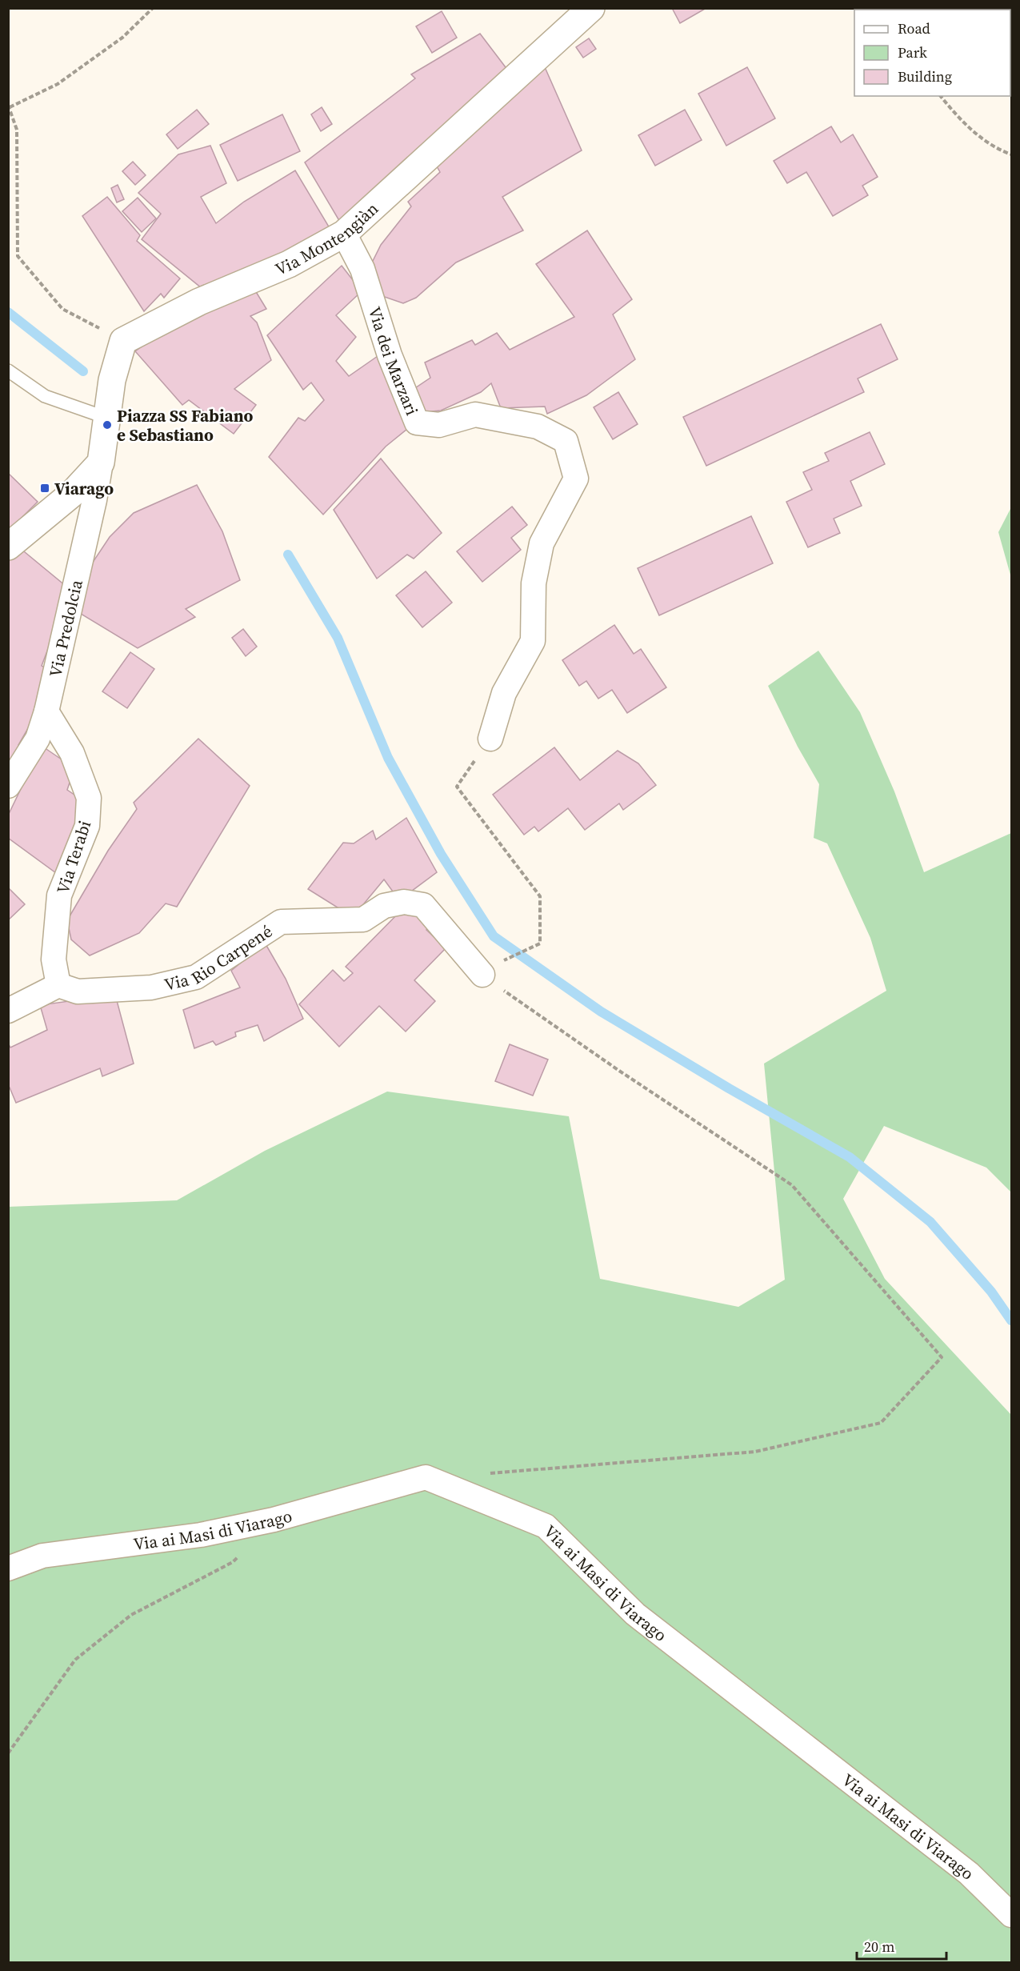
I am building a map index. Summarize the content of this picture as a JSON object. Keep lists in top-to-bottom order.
{
  "streets": {
    "street": [
      "Via Montengiàn",
      "Via dei Marzari",
      "Via Predolcia",
      "Via Terabi",
      "Via Rio Carpené",
      "Via ai Masi di Viarago"
    ]
  },
  "crossings": [
    ["Via Montengiàn", "Via dei Marzari"],
    ["Via Predolcia", "Via Terabi"],
    ["Via Terabi", "Via Rio Carpené"]
  ],
  "places": {
    "other": ["Piazza SS Fabiano e Sebastiano"],
    "transit": ["Viarago"]
  },
  "legend": ["Road", "Park", "Building"],
  "scale_bar": "20 m"
}
